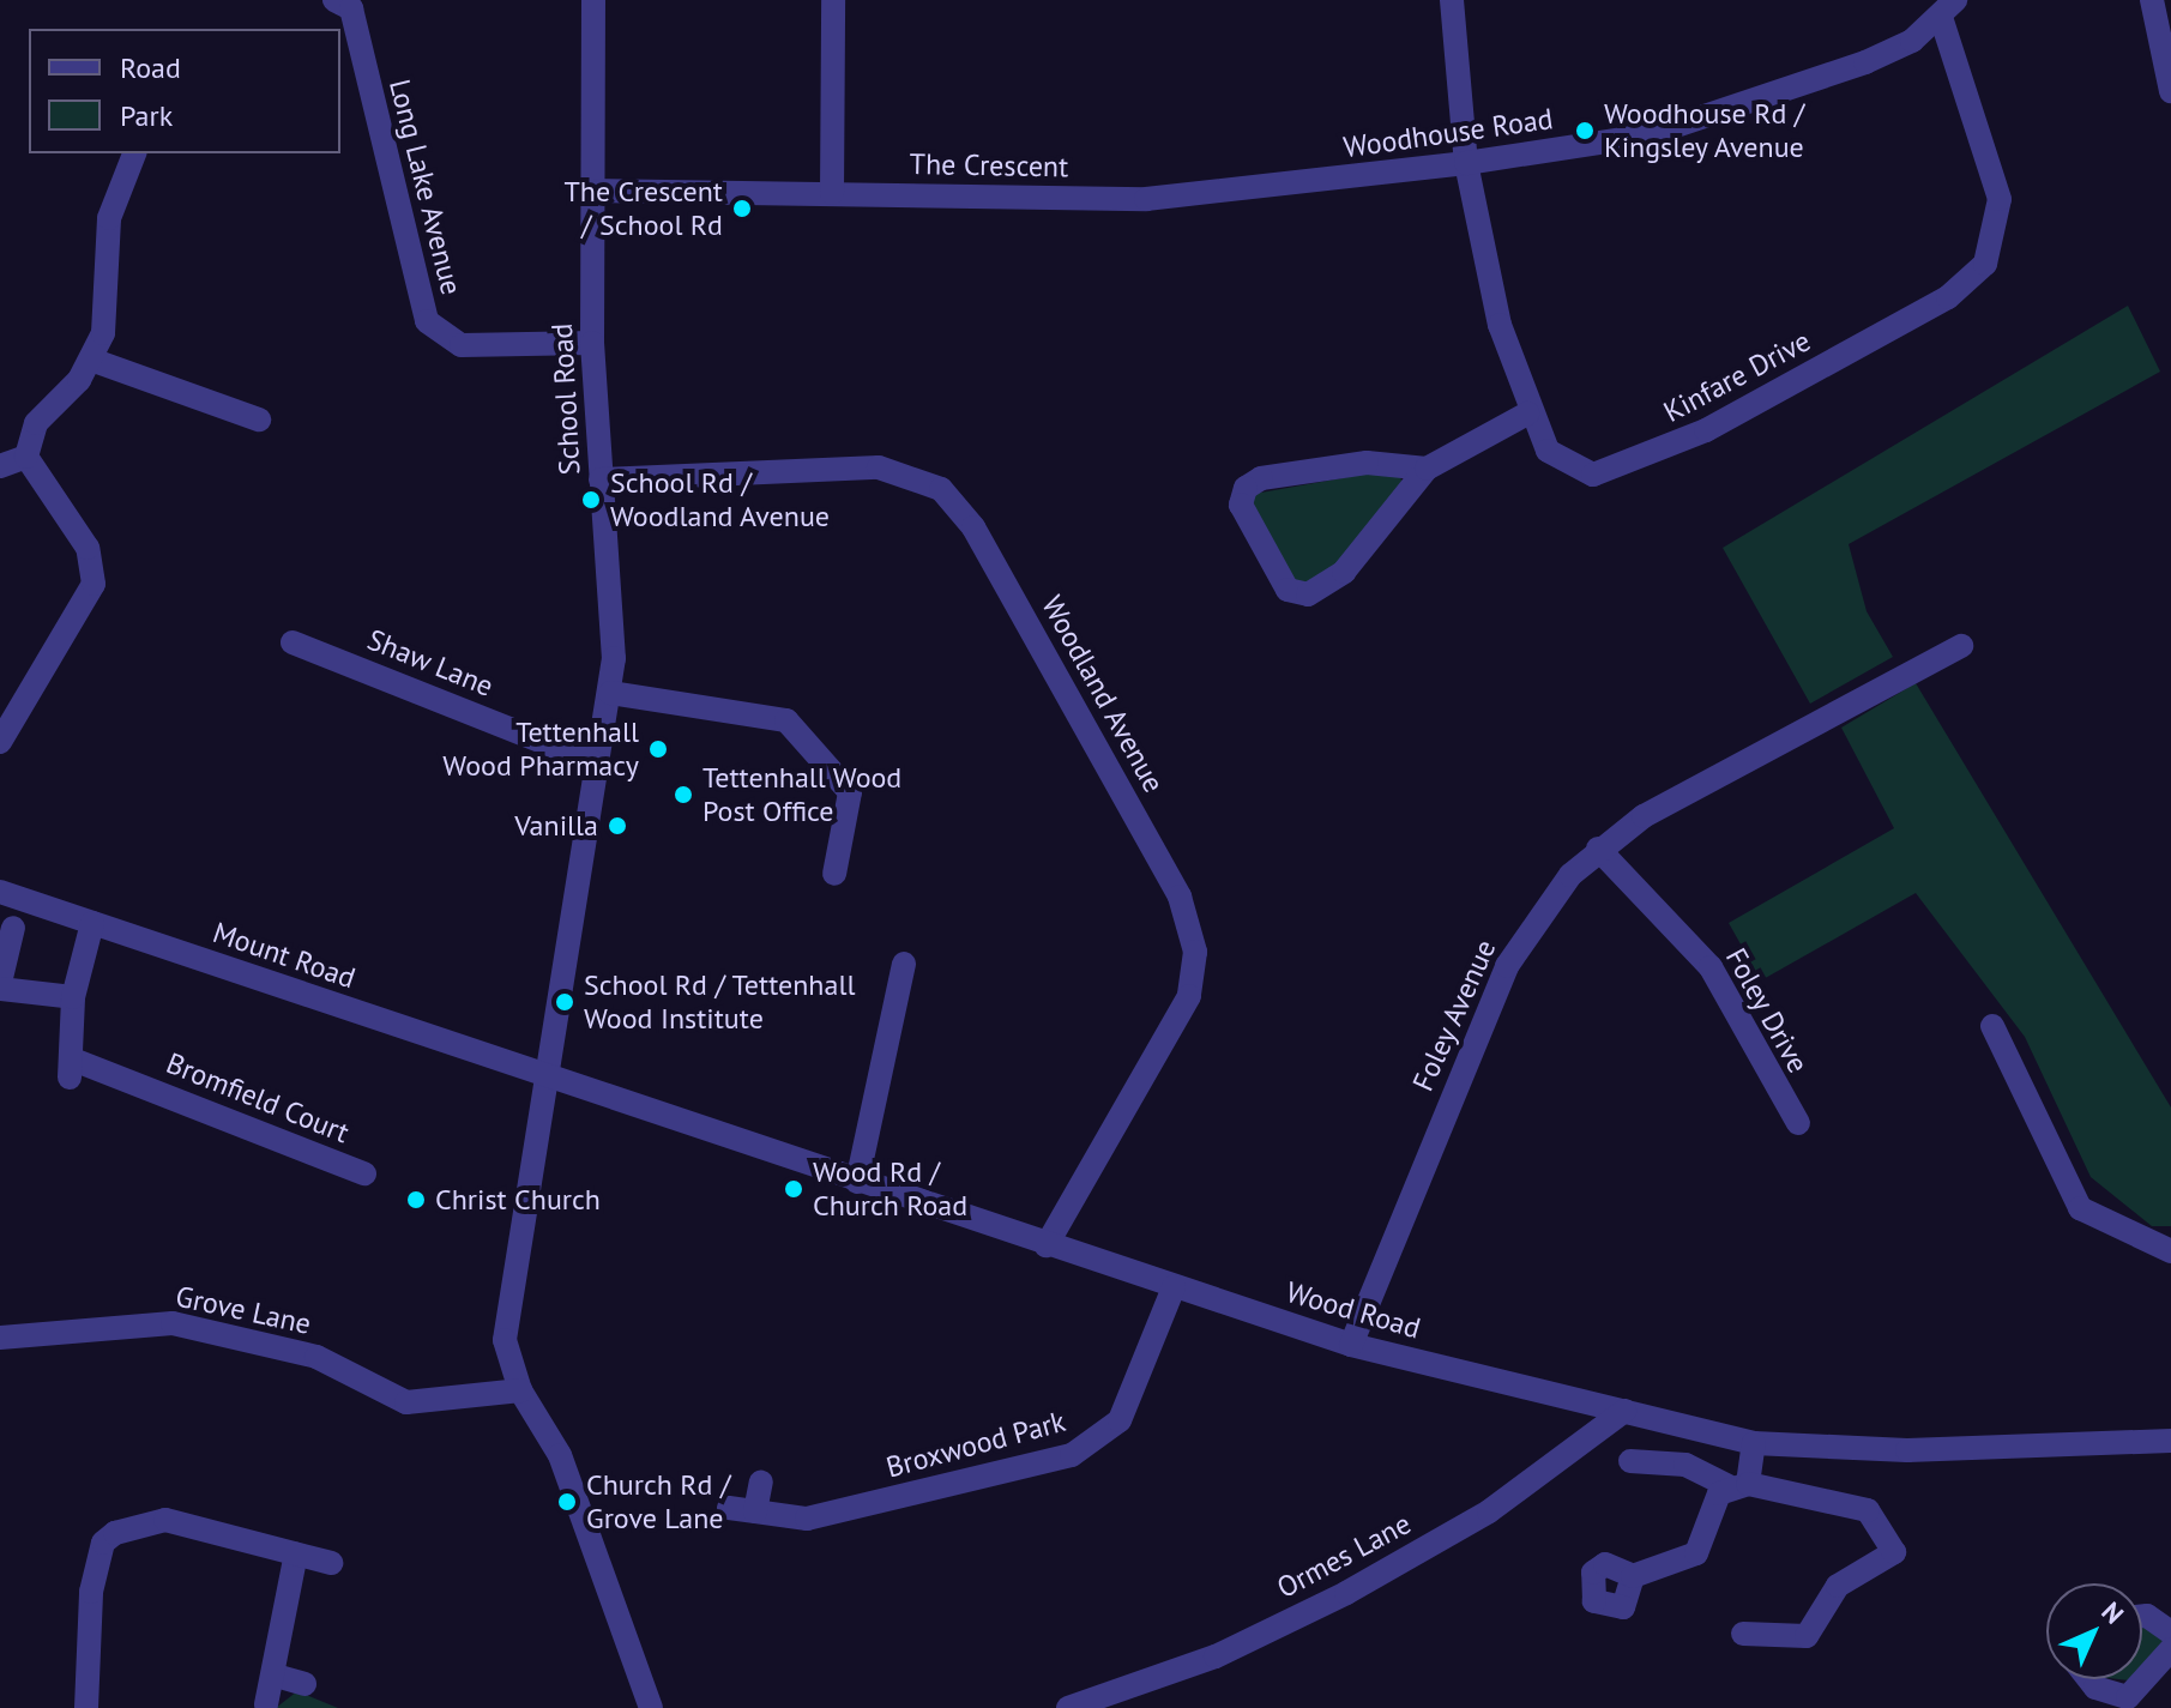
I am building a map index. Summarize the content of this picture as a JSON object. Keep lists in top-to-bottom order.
{
  "streets": {
    "street": [
      "Woodhouse Road",
      "The Crescent",
      "Long Lake Avenue",
      "Kinfare Drive",
      "School Road",
      "Shaw Lane",
      "Woodland Avenue",
      "Mount Road",
      "Foley Drive",
      "Foley Avenue",
      "Bromfield Court",
      "Grove Lane",
      "Wood Road",
      "Broxwood Park",
      "Ormes Lane"
    ]
  },
  "crossings": [
    ["Woodhouse Road", "The Crescent"],
    ["Woodhouse Road", "Kinfare Drive"],
    ["The Crescent", "School Road"],
    ["Long Lake Avenue", "School Road"],
    ["School Road", "Shaw Lane"],
    ["School Road", "Woodland Avenue"],
    ["School Road", "Mount Road"],
    ["School Road", "Grove Lane"],
    ["School Road", "Wood Road"],
    ["Woodland Avenue", "Wood Road"],
    ["Mount Road", "Wood Road"],
    ["Foley Drive", "Foley Avenue"],
    ["Foley Avenue", "Wood Road"],
    ["Wood Road", "Broxwood Park"],
    ["Wood Road", "Ormes Lane"]
  ],
  "places": [
    "Woodhouse Rd / Kingsley Avenue",
    "The Crescent / School Rd",
    "School Rd / Woodland Avenue",
    "Tettenhall Wood Pharmacy",
    "Tettenhall Wood Post Office",
    "Vanilla",
    "School Rd / Tettenhall Wood Institute",
    "Wood Rd / Church Road",
    "Christ Church",
    "Church Rd / Grove Lane"
  ],
  "legend": ["Road", "Park"],
  "north": "top right"
}
